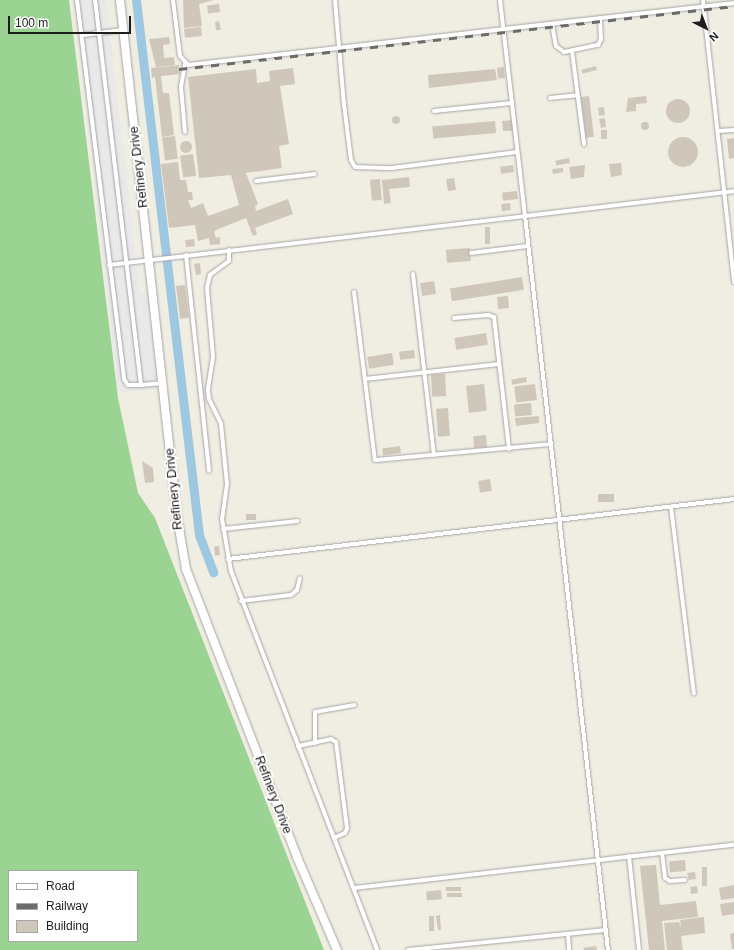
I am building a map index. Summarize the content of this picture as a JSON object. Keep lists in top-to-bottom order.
{
  "streets": {
    "street": ["Refinery Drive"]
  },
  "legend": ["Road", "Railway", "Building"],
  "scale_bar": "100 m",
  "north": "bottom right"
}
